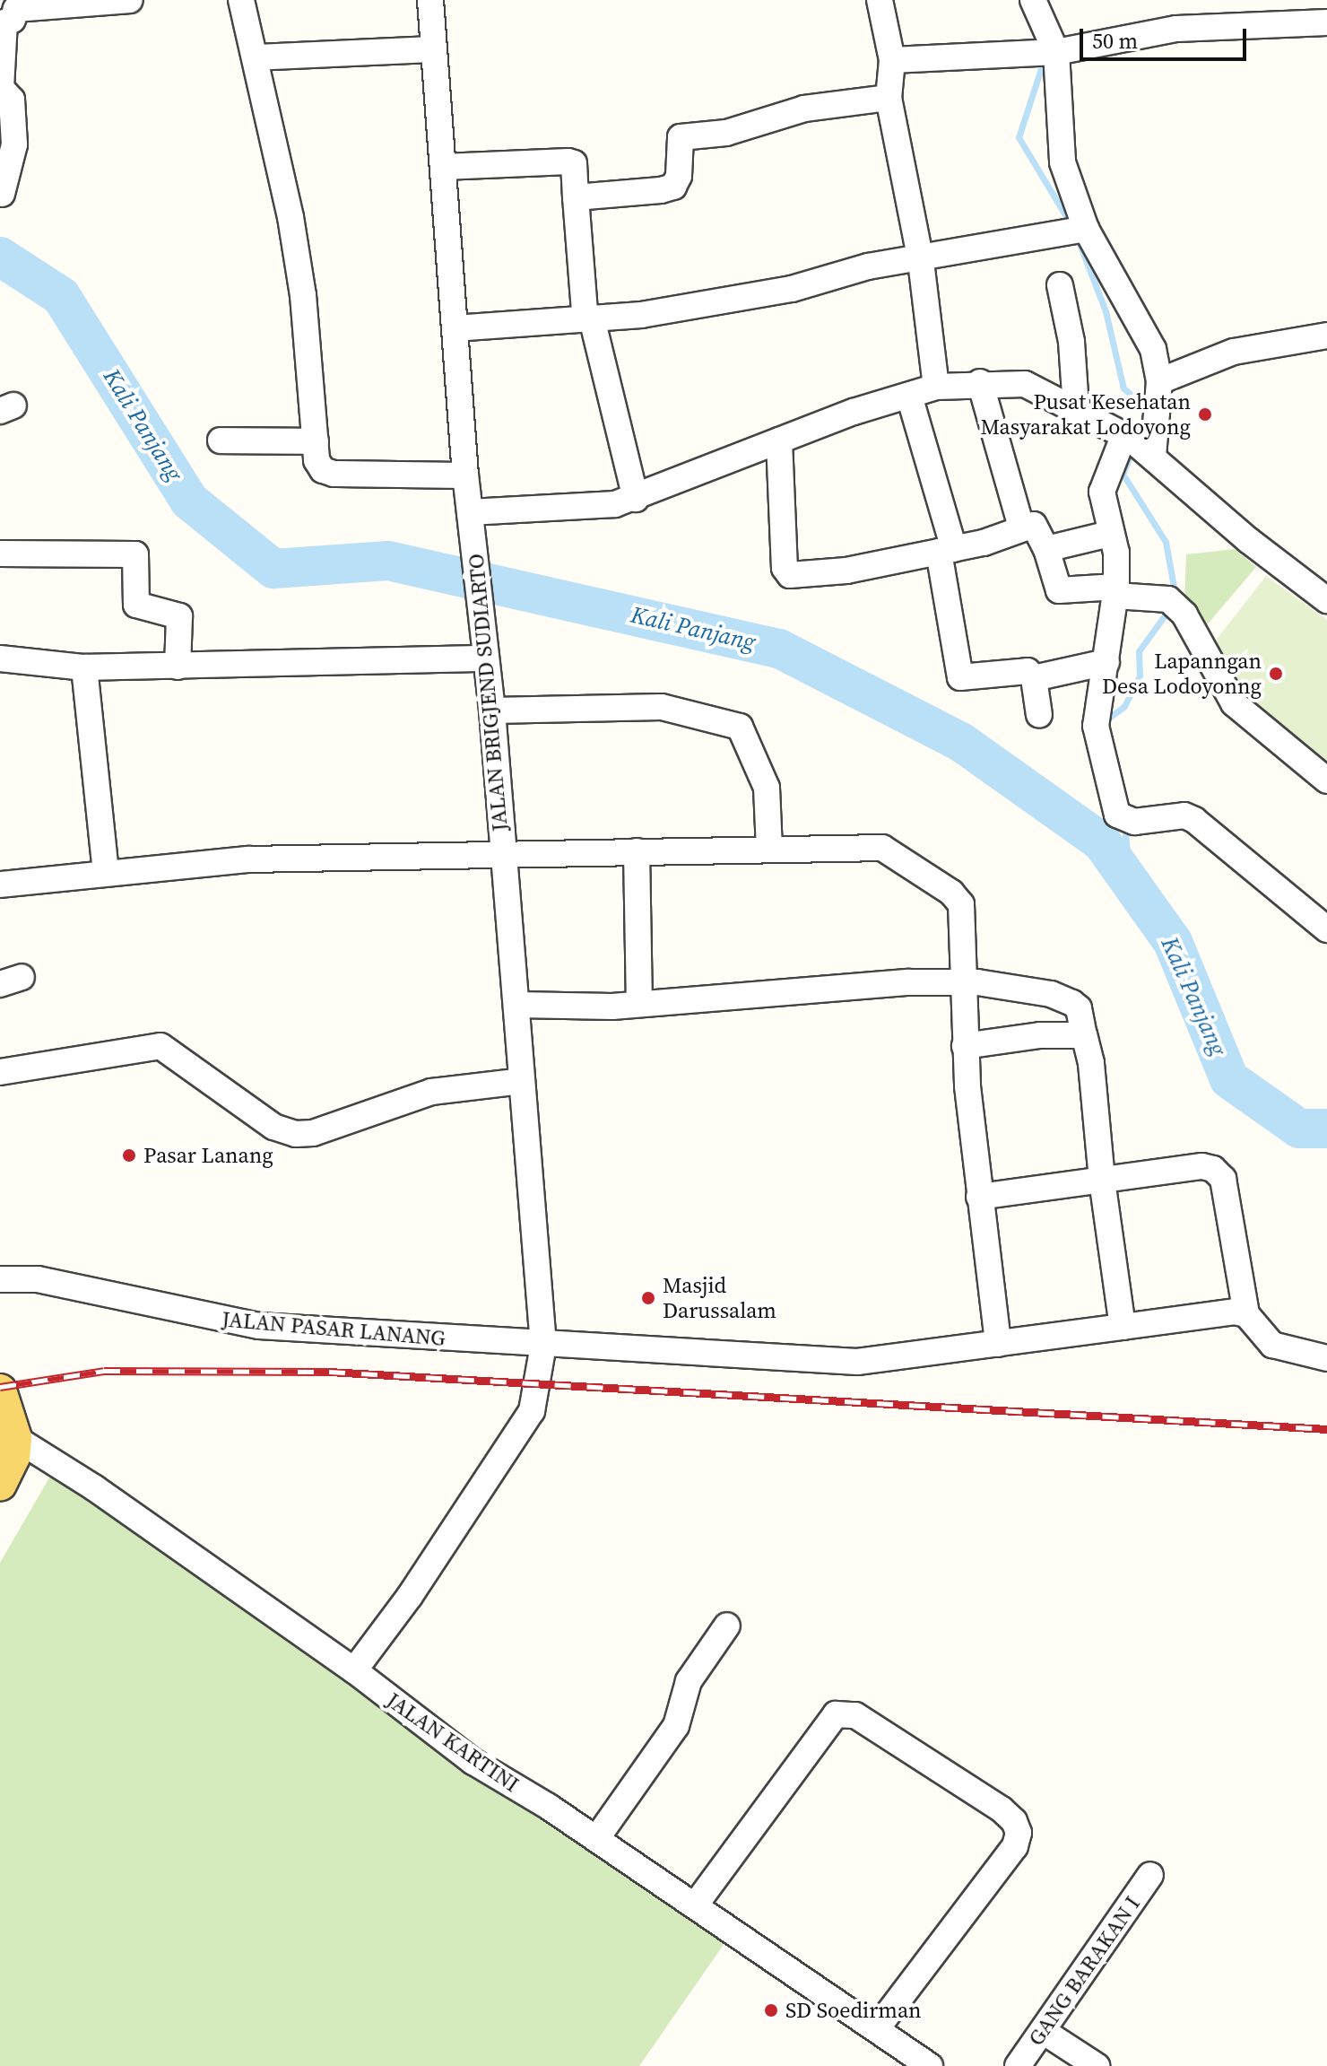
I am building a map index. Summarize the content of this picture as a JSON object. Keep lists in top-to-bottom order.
{
  "streets": {
    "street": [
      "JALAN BRIGJEND SUDIARTO",
      "JALAN PASAR LANANG",
      "JALAN KARTINI",
      "GANG BARAKAN I"
    ]
  },
  "crossings": [
    ["JALAN BRIGJEND SUDIARTO", "JALAN PASAR LANANG"],
    ["JALAN BRIGJEND SUDIARTO", "JALAN KARTINI"]
  ],
  "water": ["Kali Panjang"],
  "places": [
    "Pusat Kesehatan Masyarakat Lodoyong",
    "Lapanngan Desa Lodoyonng",
    "Pasar Lanang",
    "Masjid Darussalam",
    "SD Soedirman"
  ],
  "scale_bar": "50 m"
}
